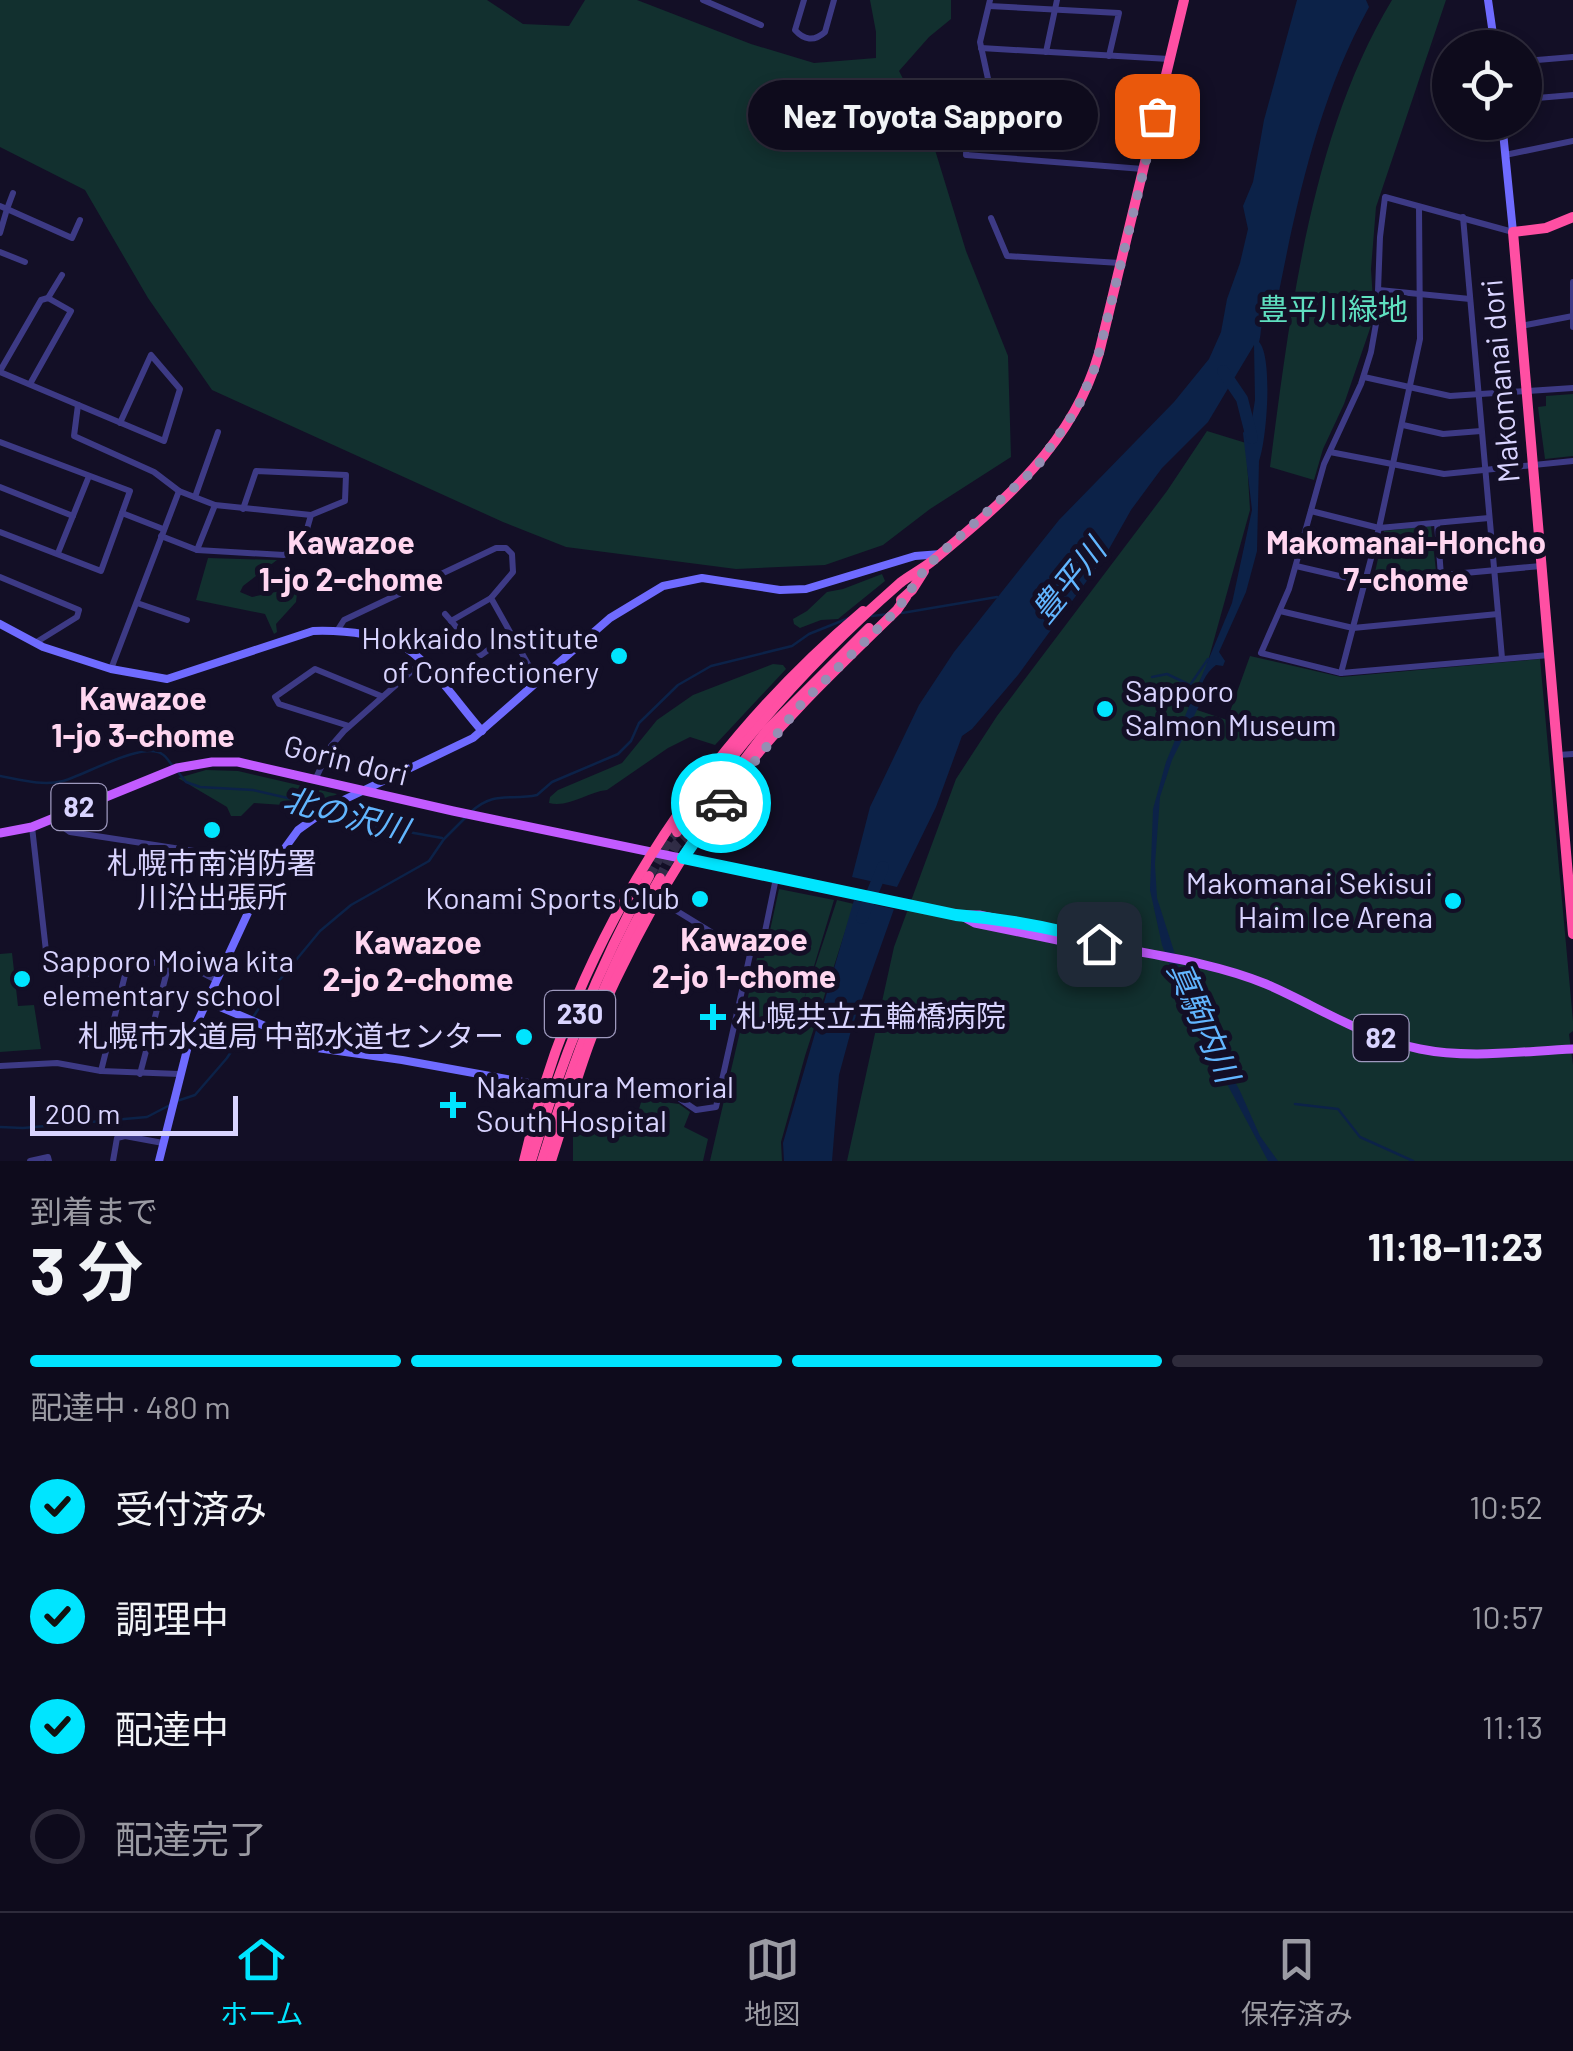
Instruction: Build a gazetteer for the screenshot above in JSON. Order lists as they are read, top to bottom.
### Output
{
  "streets": {
    "highway": ["Makomanai dori", "230"],
    "main road": ["Gorin dori", "82"]
  },
  "crossings": [
    ["Gorin dori", "82"]
  ],
  "districts": [
    "Kawazoe 1-jo 2-chome",
    "Makomanai-Honcho 7-chome",
    "Kawazoe 1-jo 3-chome",
    "Kawazoe 2-jo 1-chome",
    "Kawazoe 2-jo 2-chome"
  ],
  "water": ["豊平川", "北の沢川", "真駒内川"],
  "parks": ["豊平川緑地"],
  "places": {
    "other": [
      "Nez Toyota Sapporo",
      "Hokkaido Institute of Confectionery",
      "Sapporo Salmon Museum",
      "札幌市南消防署 川沿出張所",
      "Konami Sports Club",
      "Makomanai Sekisui Haim Ice Arena",
      "Sapporo Moiwa kita elementary school",
      "札幌市水道局 中部水道センター"
    ],
    "health": ["札幌共立五輪橋病院", "Nakamura Memorial South Hospital"]
  },
  "scale_bar": "200 m",
  "page": {
    "bubble": "Nez Toyota Sapporo",
    "scale": "200 m",
    "heading": ["3 分", "到着まで", "11:18–11:23"],
    "bar": "配達中 · 480 m",
    "list": [
      ["受付済み", "10:52"],
      ["調理中", "10:57"],
      ["配達中", "11:13"],
      "配達完了"
    ],
    "tabs": ["ホーム", "地図", "保存済み"]
  }
}
